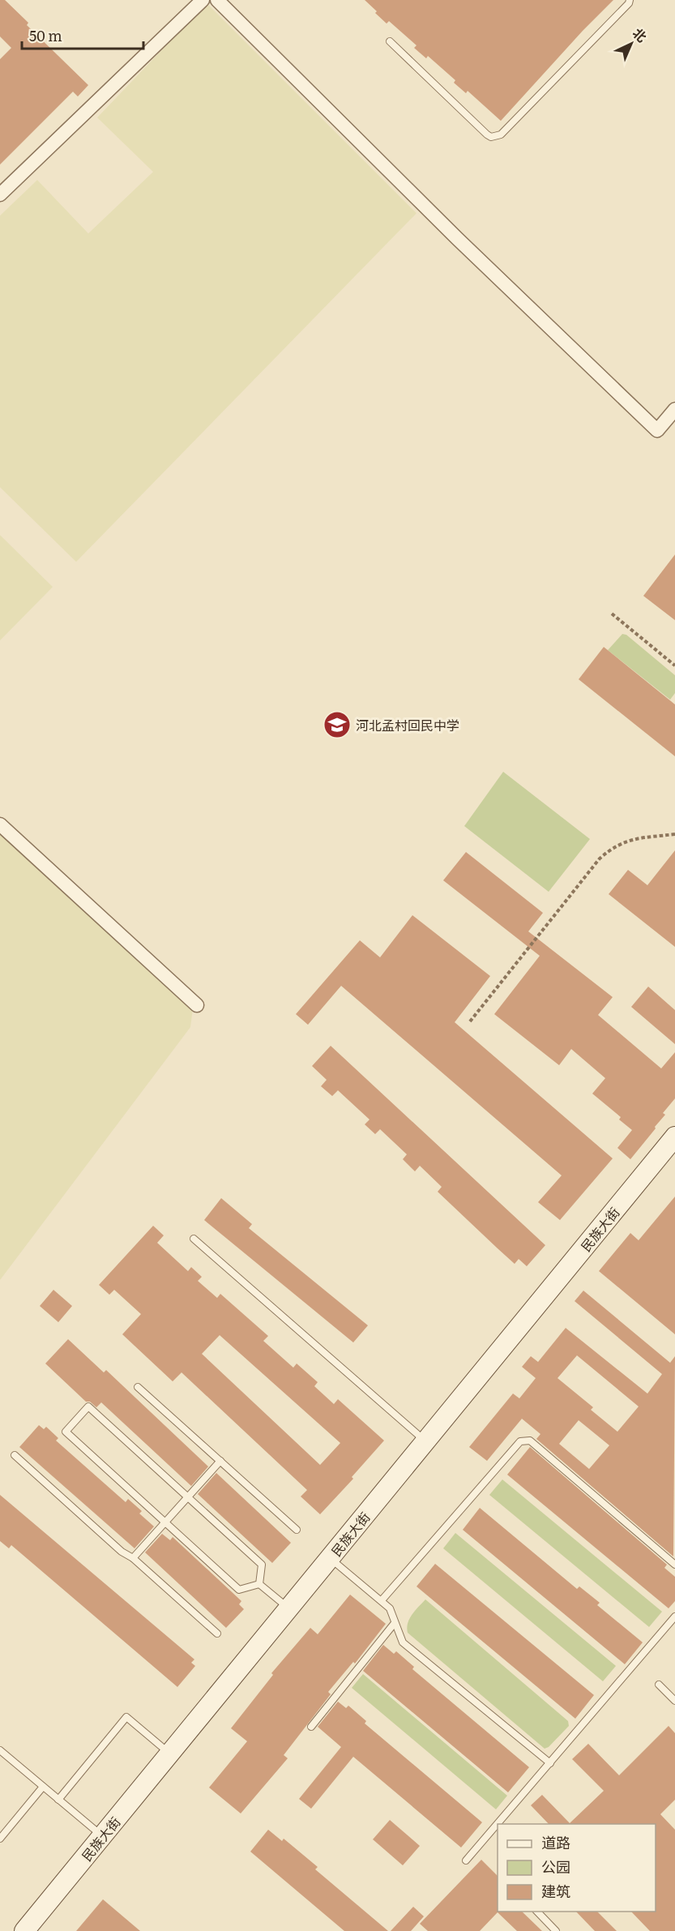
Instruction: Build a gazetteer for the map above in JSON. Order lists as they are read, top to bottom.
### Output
{
  "streets": {
    "main road": ["民族大街"]
  },
  "places": {
    "school or university": ["河北孟村回民中学"]
  },
  "legend": ["道路", "公园", "建筑"],
  "scale_bar": "50 m",
  "north": "top right"
}
